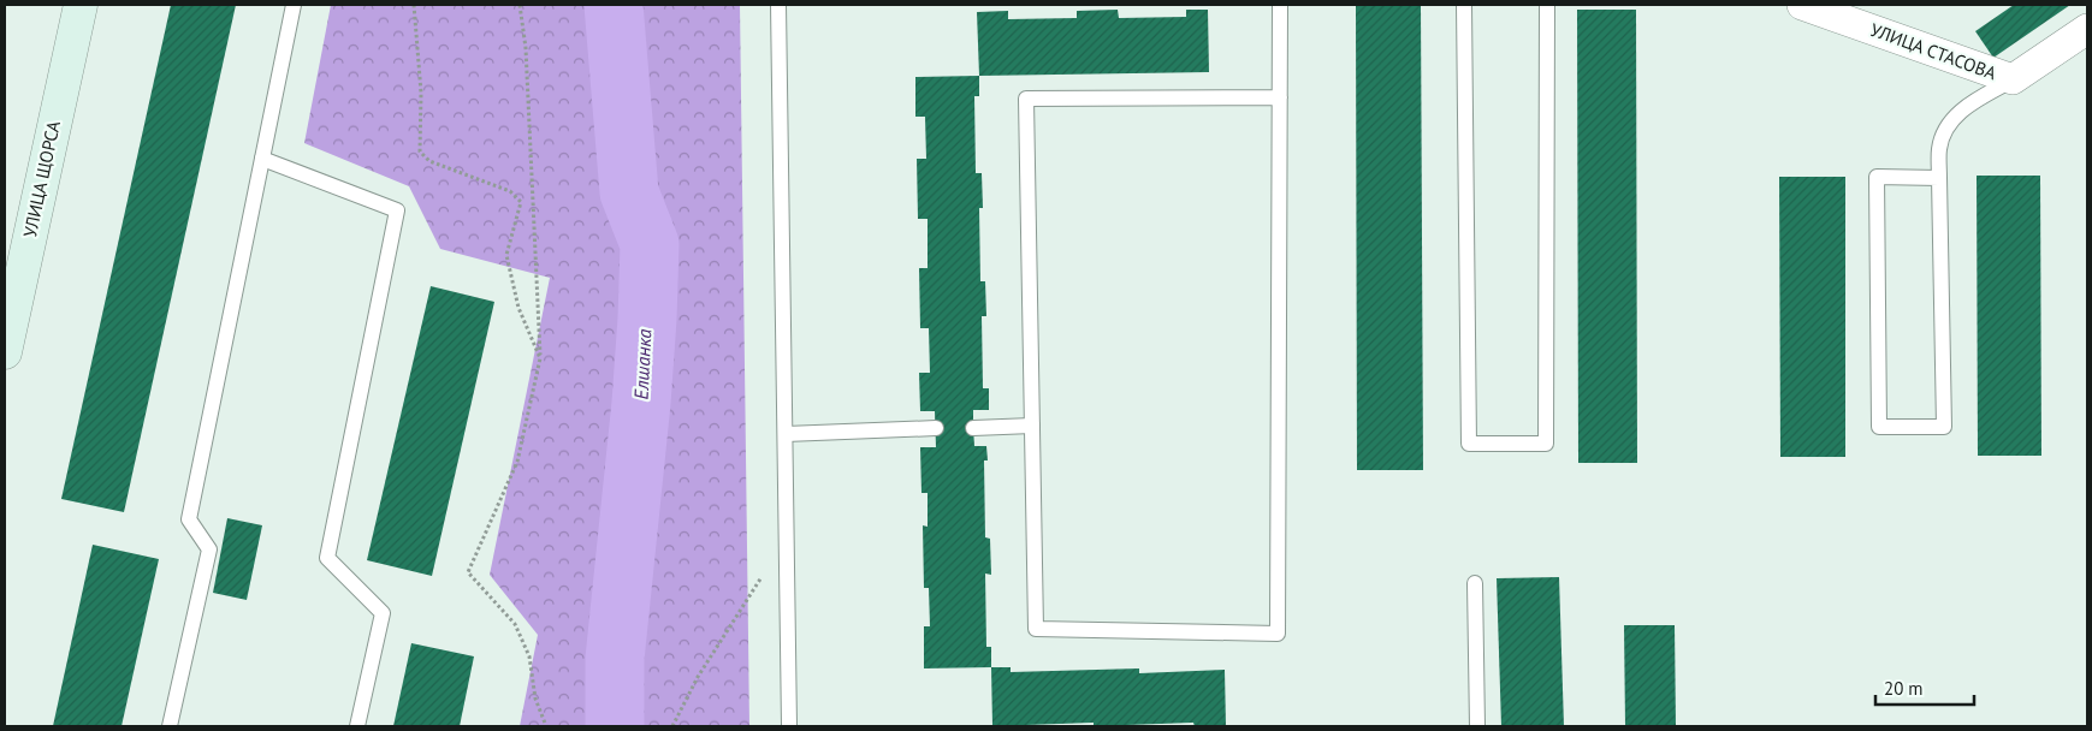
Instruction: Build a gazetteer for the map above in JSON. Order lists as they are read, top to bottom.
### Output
{
  "streets": {
    "street": ["УЛИЦА СТАСОВА", "УЛИЦА ЩОРСА"]
  },
  "water": ["Елшанка"],
  "scale_bar": "20 m"
}
